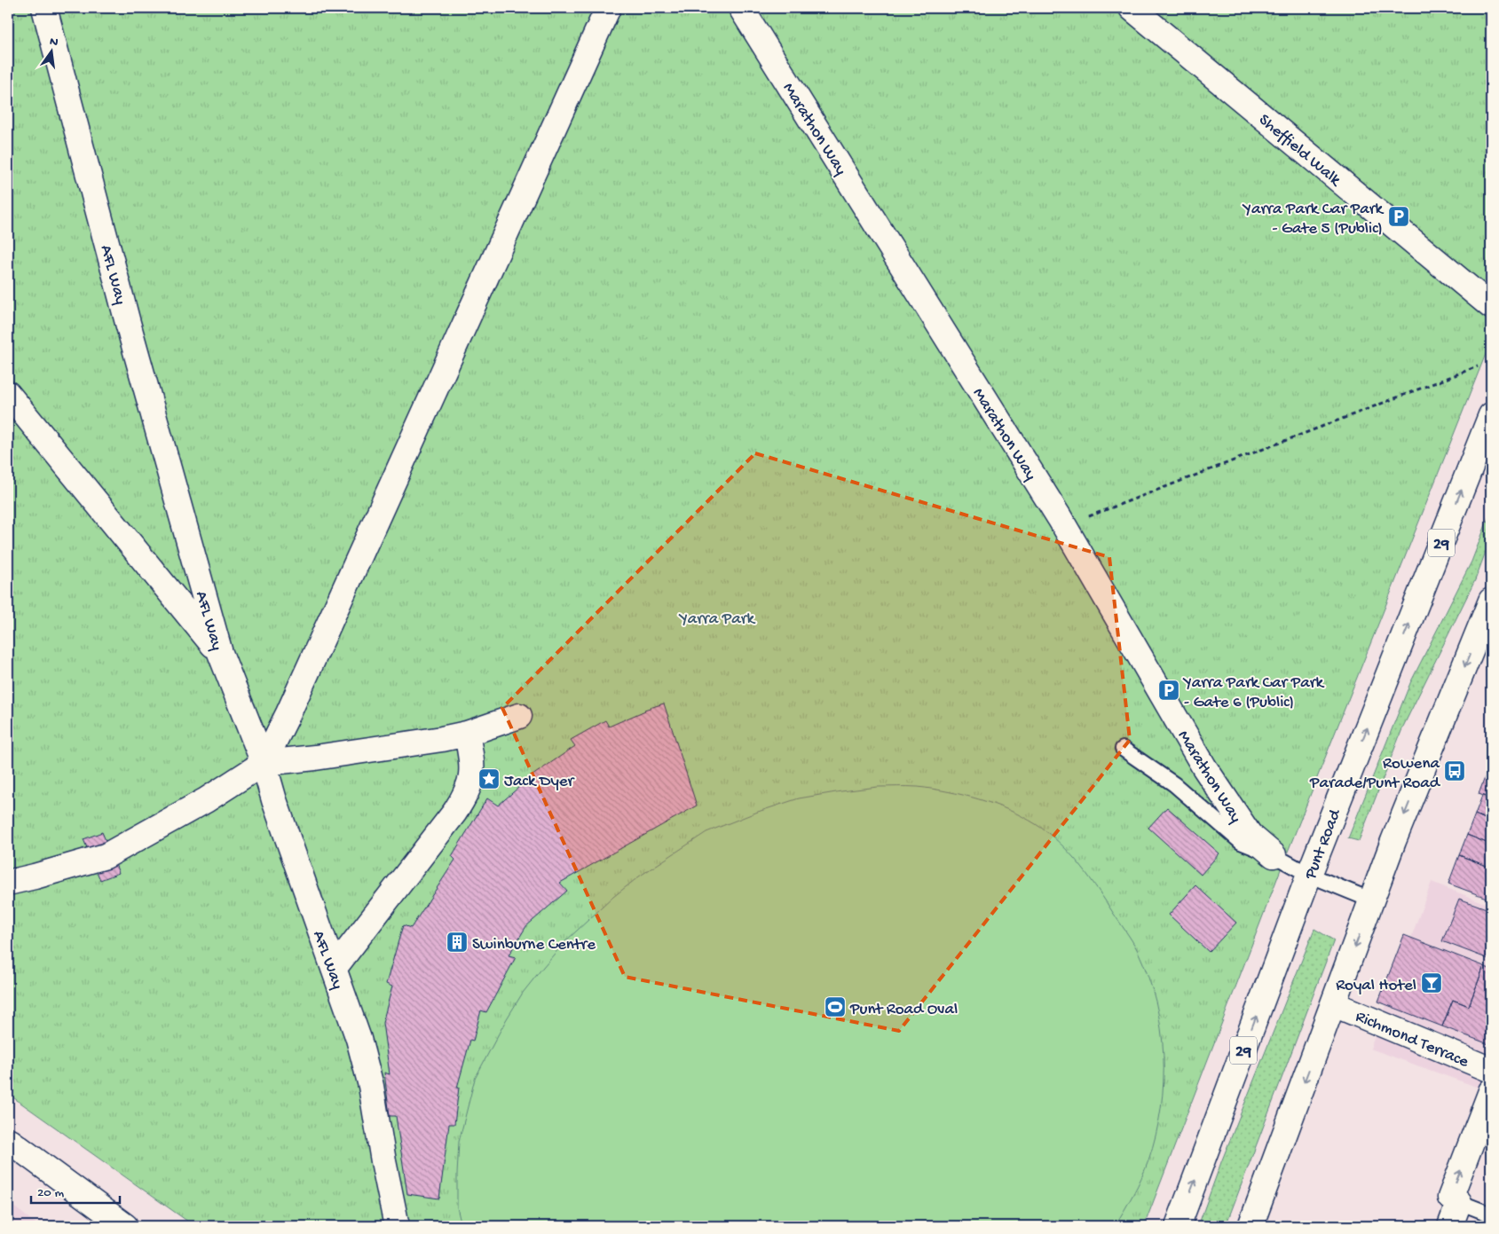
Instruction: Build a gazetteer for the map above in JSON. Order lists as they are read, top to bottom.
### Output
{
  "streets": {
    "main road": [
      "Marathon Way",
      "Sheffield Walk",
      "AFL Way",
      "29",
      "Punt Road",
      "Richmond Terrace"
    ]
  },
  "parks": ["Yarra Park"],
  "places": {
    "parking": ["Yarra Park Car Park - Gate 5 (Public)", "Yarra Park Car Park - Gate 6 (Public)"],
    "bus stop": ["Rowena Parade/Punt Road"],
    "place": ["Jack Dyer"],
    "building": ["Swinburne Centre"],
    "bar": ["Royal Hotel"],
    "sports": ["Punt Road Oval"]
  },
  "scale_bar": "20 m",
  "north": "top"
}
